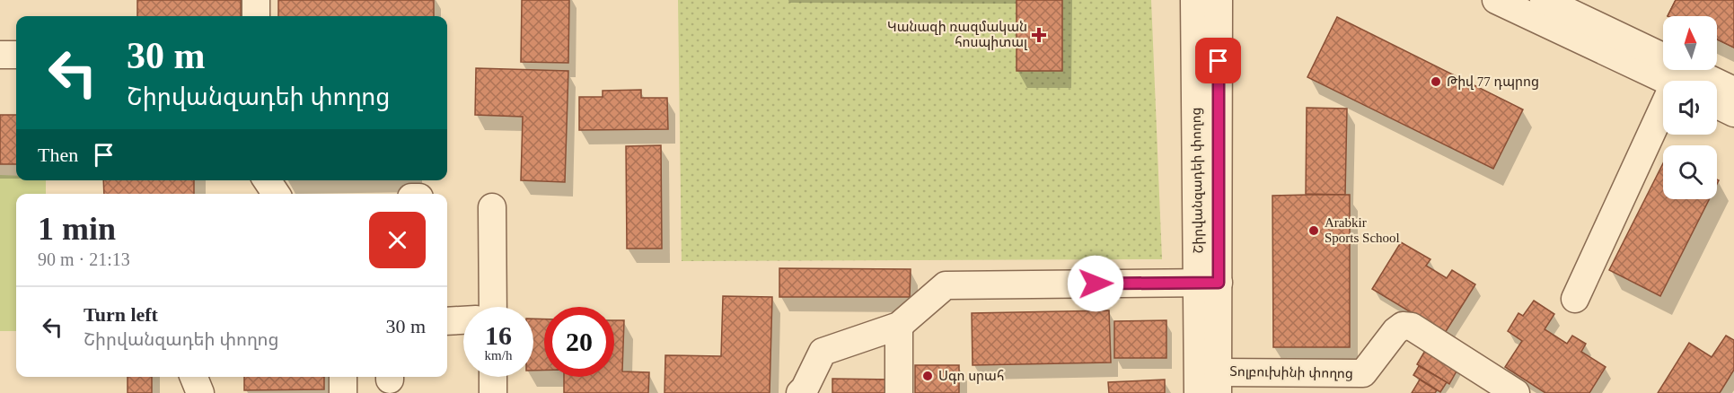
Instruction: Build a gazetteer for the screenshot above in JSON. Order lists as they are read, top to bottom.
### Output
{
  "streets": {
    "street": ["Շիրվանզադեի փողոց", "Տոլբուխինի փողոց"]
  },
  "crossings": [
    ["Շիրվանզադեի փողոց", "Տոլբուխինի փողոց"]
  ],
  "places": {
    "health": ["Կանազի ռազմական հոսպիտալ"],
    "other": ["Թիվ 77 դպրոց", "Arabkir Sports School", "Սգո սրահ"]
  },
  "north": "top",
  "page": {
    "turn": ["30 m", "Շիրվանզադեի փողոց"],
    "then": "Then",
    "heading": ["1 min", "90 m · 21:13"],
    "list": [
      {
        "name": "Turn left",
        "note": "Շիրվանզադեի փողոց",
        "value": "30 m"
      }
    ],
    "speed": "16 km/h",
    "limit": "20"
  }
}
